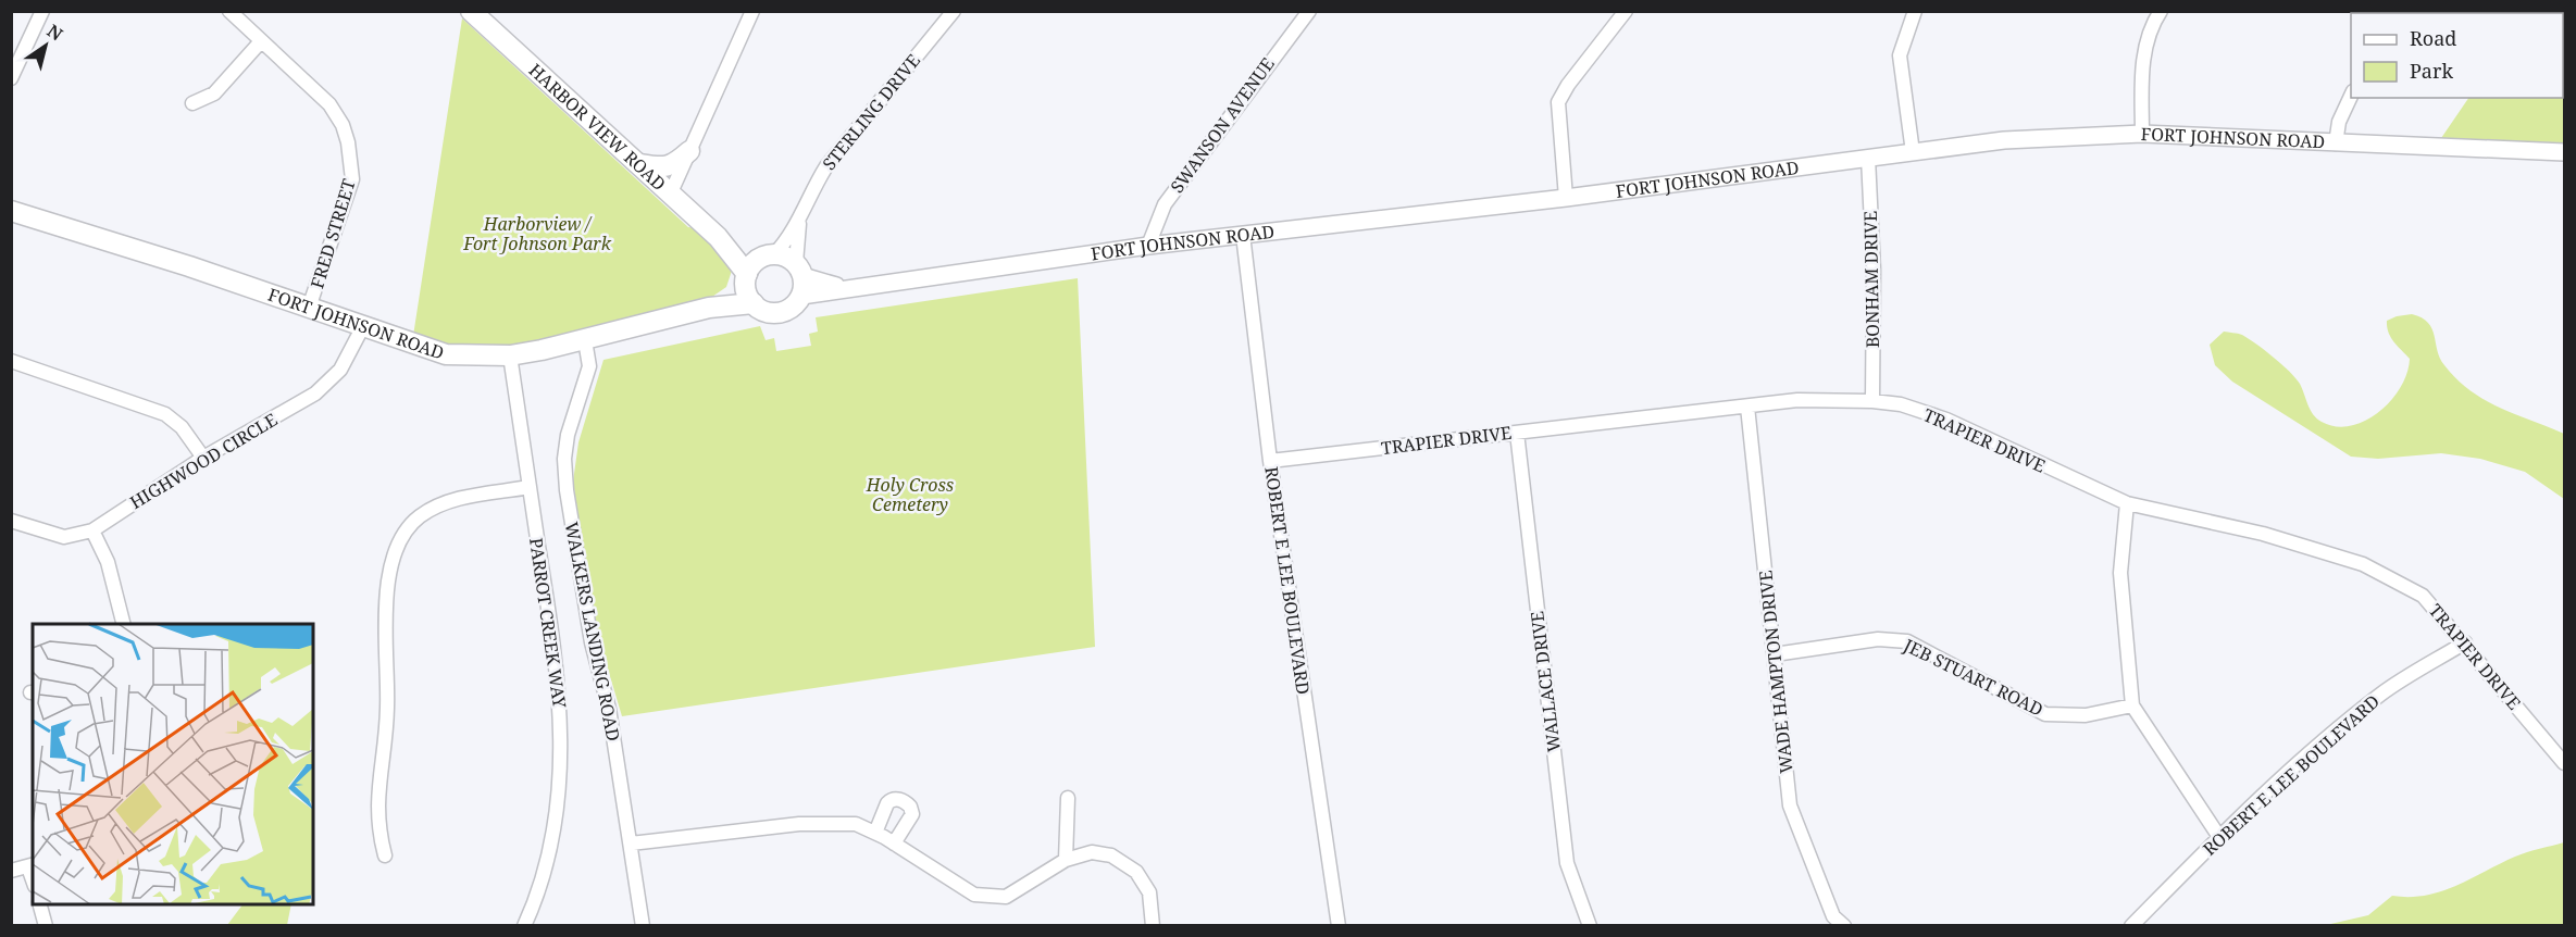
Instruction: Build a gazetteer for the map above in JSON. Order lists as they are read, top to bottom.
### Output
{
  "streets": {
    "main road": ["HARBOR VIEW ROAD", "FORT JOHNSON ROAD"],
    "street": [
      "STERLING DRIVE",
      "SWANSON AVENUE",
      "FRED STREET",
      "BONHAM DRIVE",
      "TRAPIER DRIVE",
      "HIGHWOOD CIRCLE",
      "ROBERT E LEE BOULEVARD",
      "PARROT CREEK WAY",
      "WALKERS LANDING ROAD",
      "WADE HAMPTON DRIVE",
      "JEB STUART ROAD",
      "WALLACE DRIVE"
    ]
  },
  "crossings": [
    ["STERLING DRIVE", "HARBOR VIEW ROAD"],
    ["STERLING DRIVE", "FORT JOHNSON ROAD"],
    ["SWANSON AVENUE", "FORT JOHNSON ROAD"],
    ["HARBOR VIEW ROAD", "FORT JOHNSON ROAD"],
    ["FORT JOHNSON ROAD", "FRED STREET"],
    ["FORT JOHNSON ROAD", "BONHAM DRIVE"],
    ["FORT JOHNSON ROAD", "HIGHWOOD CIRCLE"],
    ["FORT JOHNSON ROAD", "ROBERT E LEE BOULEVARD"],
    ["FORT JOHNSON ROAD", "PARROT CREEK WAY"],
    ["FORT JOHNSON ROAD", "WALKERS LANDING ROAD"],
    ["BONHAM DRIVE", "TRAPIER DRIVE"],
    ["TRAPIER DRIVE", "ROBERT E LEE BOULEVARD"],
    ["TRAPIER DRIVE", "WADE HAMPTON DRIVE"],
    ["TRAPIER DRIVE", "WALLACE DRIVE"],
    ["WADE HAMPTON DRIVE", "JEB STUART ROAD"]
  ],
  "parks": ["Harborview / Fort Johnson Park", "Holy Cross Cemetery"],
  "legend": ["Road", "Park"],
  "north": "top right"
}
